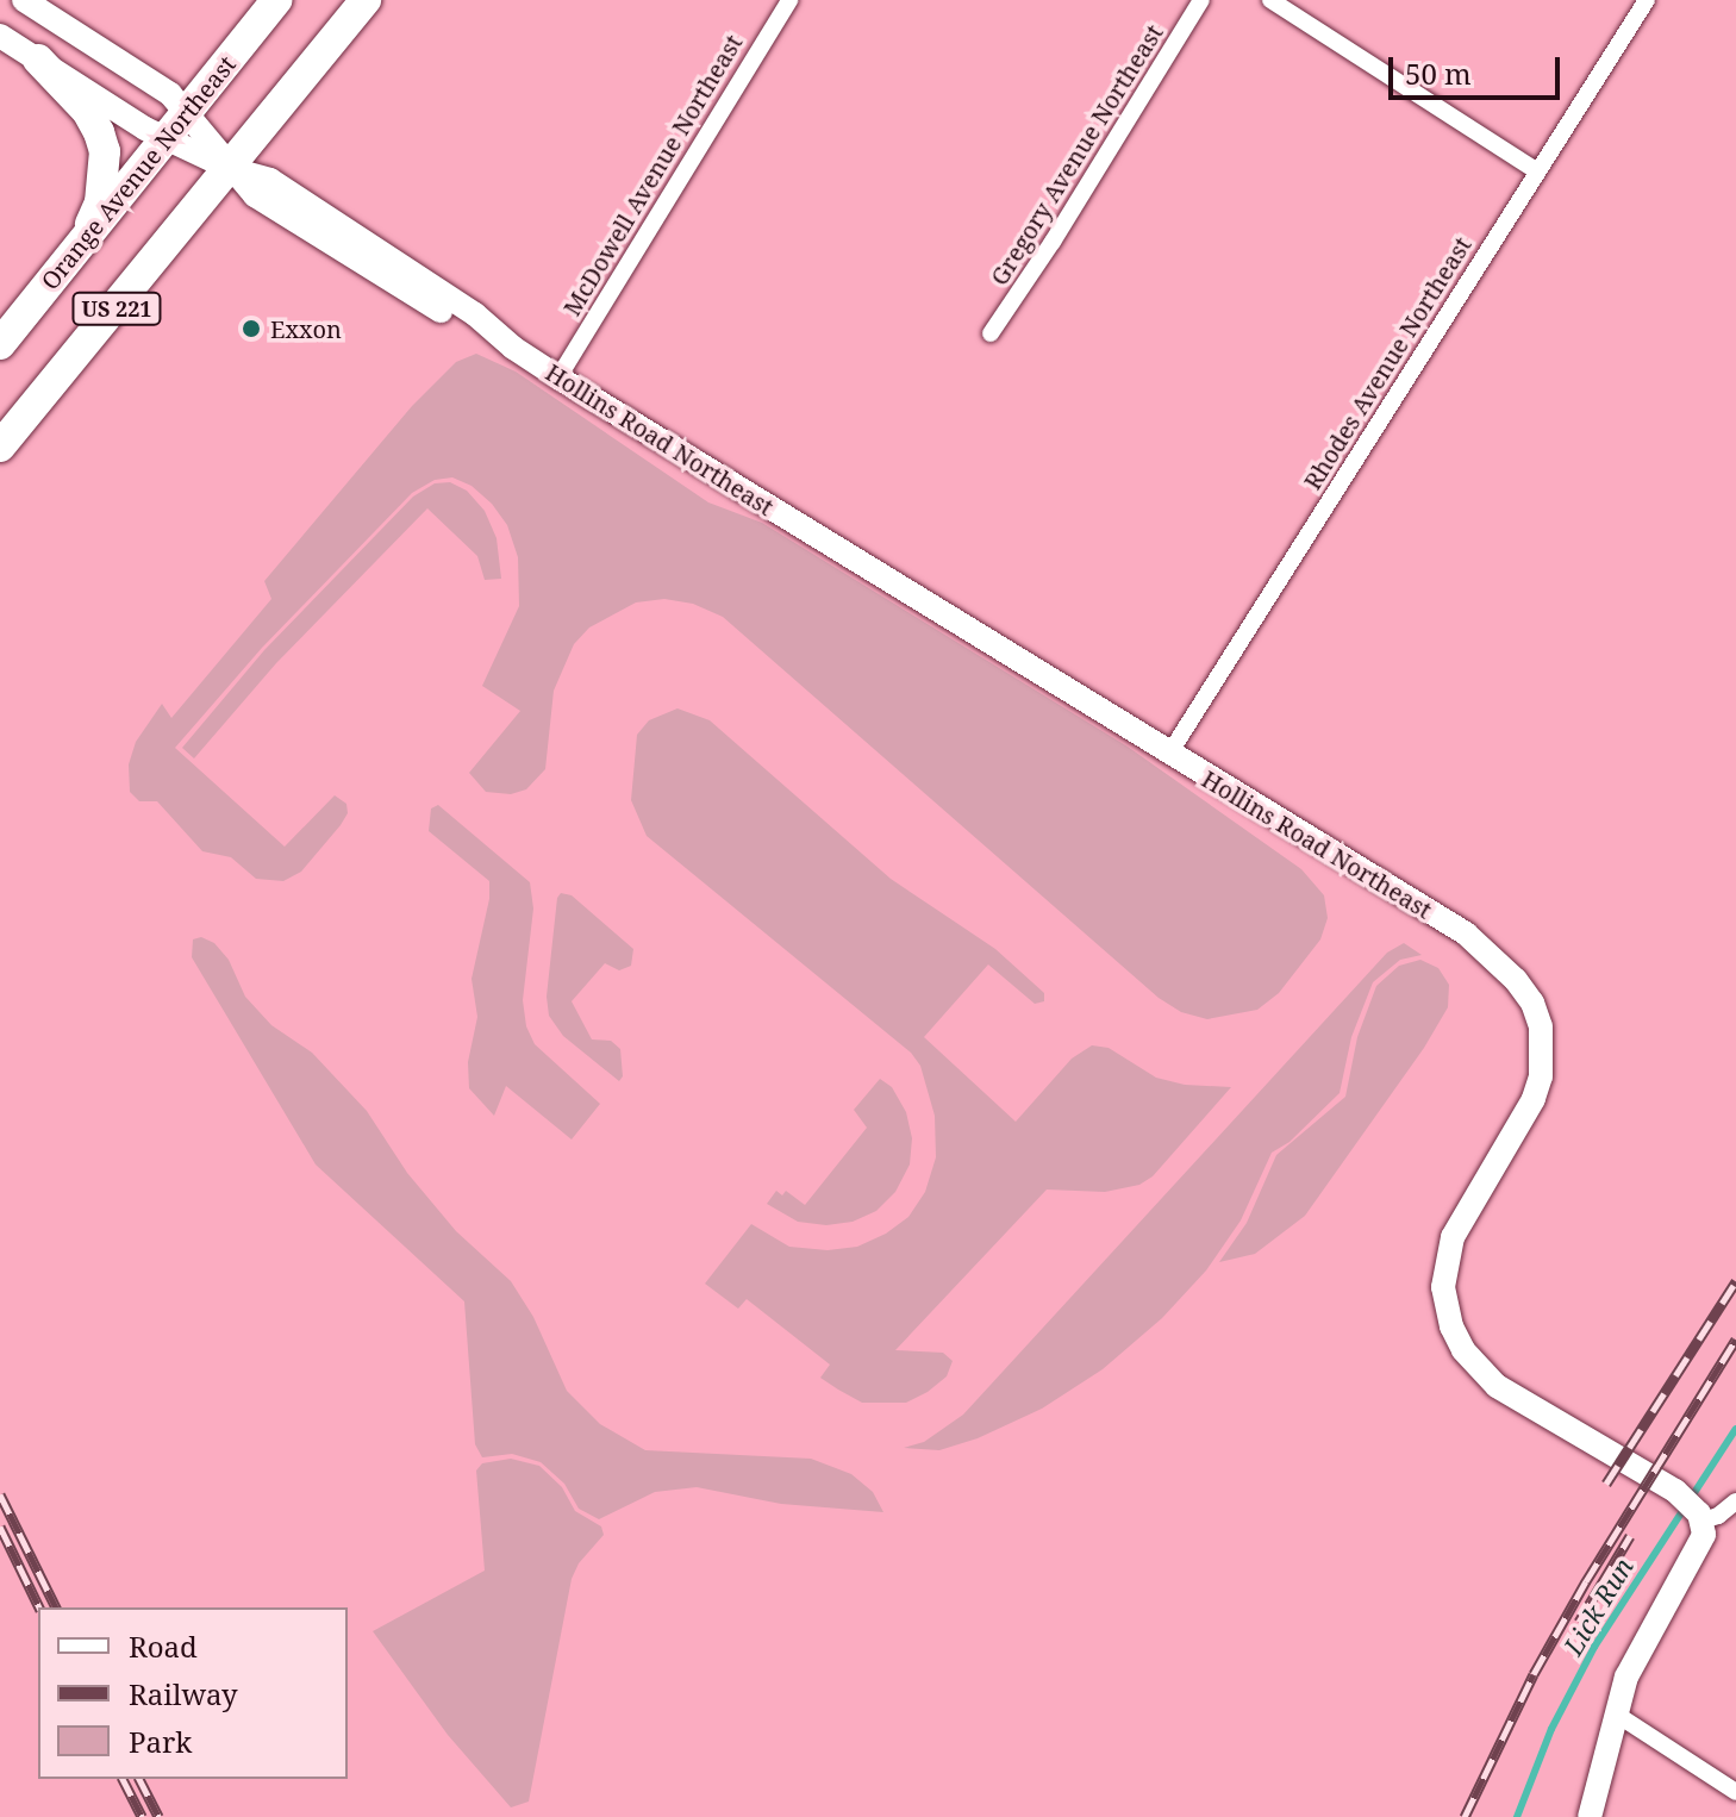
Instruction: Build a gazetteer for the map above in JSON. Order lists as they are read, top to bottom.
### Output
{
  "streets": {
    "highway": ["Orange Avenue Northeast", "US 221"],
    "street": [
      "Gregory Avenue Northeast",
      "McDowell Avenue Northeast",
      "Rhodes Avenue Northeast",
      "Hollins Road Northeast"
    ]
  },
  "crossings": [
    ["Orange Avenue Northeast", "Hollins Road Northeast"],
    ["McDowell Avenue Northeast", "Hollins Road Northeast"],
    ["US 221", "Hollins Road Northeast"],
    ["Rhodes Avenue Northeast", "Hollins Road Northeast"]
  ],
  "water": ["Lick Run"],
  "places": ["Exxon"],
  "legend": ["Road", "Railway", "Park"],
  "scale_bar": "50 m"
}
